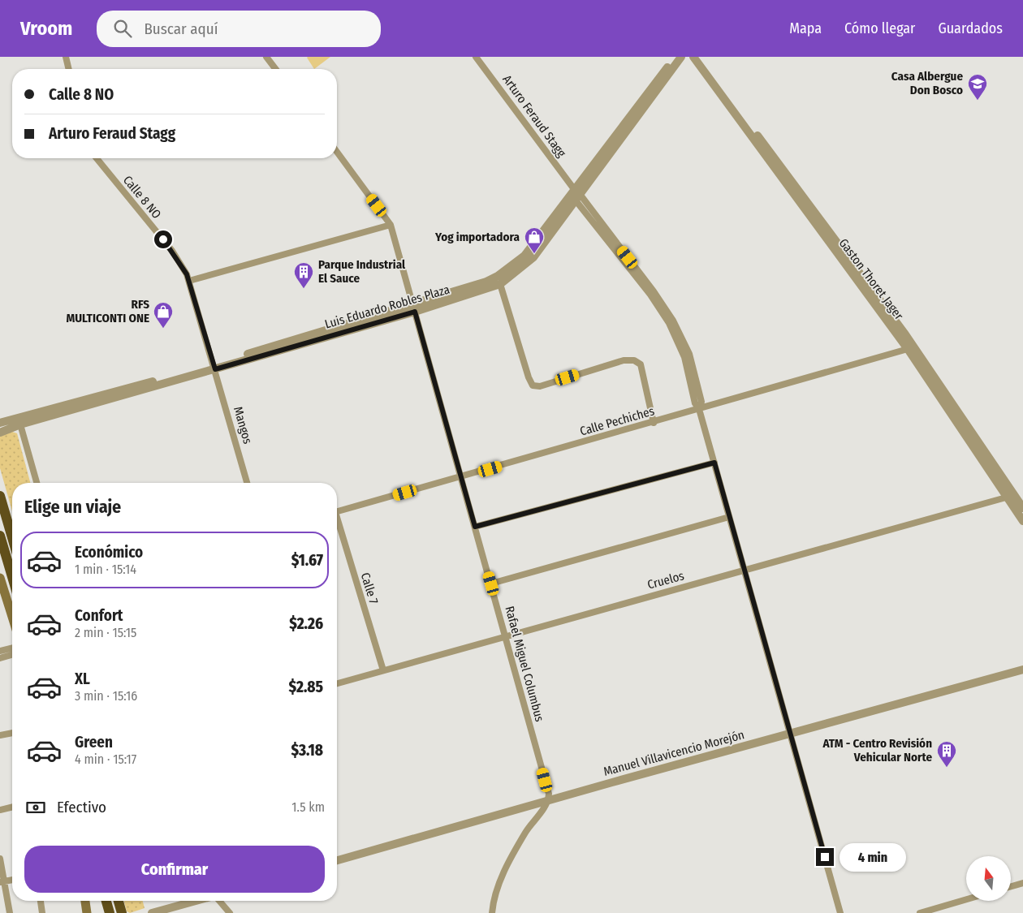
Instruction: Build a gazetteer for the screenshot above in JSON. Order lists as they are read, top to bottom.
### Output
{
  "streets": {
    "street": [
      "Arturo Feraud Stagg",
      "Calle 8 NO",
      "Gaston Thoret Jager",
      "Luis Eduardo Robles Plaza",
      "Calle Pechiches",
      "Mangos",
      "Cruelos",
      "Calle 7",
      "Rafael Miguel Columbus",
      "Manuel Villavicencio Morejón"
    ]
  },
  "crossings": [
    ["Arturo Feraud Stagg", "Luis Eduardo Robles Plaza"],
    ["Arturo Feraud Stagg", "Calle Pechiches"],
    ["Arturo Feraud Stagg", "Cruelos"],
    ["Arturo Feraud Stagg", "Manuel Villavicencio Morejón"],
    ["Calle 8 NO", "Luis Eduardo Robles Plaza"],
    ["Calle 8 NO", "Mangos"],
    ["Gaston Thoret Jager", "Calle Pechiches"],
    ["Gaston Thoret Jager", "Cruelos"],
    ["Luis Eduardo Robles Plaza", "Mangos"],
    ["Luis Eduardo Robles Plaza", "Rafael Miguel Columbus"],
    ["Calle Pechiches", "Rafael Miguel Columbus"],
    ["Cruelos", "Calle 7"],
    ["Cruelos", "Rafael Miguel Columbus"],
    ["Rafael Miguel Columbus", "Manuel Villavicencio Morejón"]
  ],
  "places": {
    "school or university": ["Casa Albergue Don Bosco"],
    "shop": ["Yog importadora", "RFS MULTICONTI ONE"],
    "building": ["Parque Industrial El Sauce", "ATM - Centro Revisión Vehicular Norte"]
  },
  "north": "top",
  "page": {
    "header": "Vroom",
    "search": "Buscar aquí",
    "nav": ["Mapa", "Cómo llegar", "Guardados"],
    "banner": ["Calle 8 NO", "Arturo Feraud Stagg"],
    "heading": "Elige un viaje",
    "list": [
      {
        "name": "Económico",
        "note": "1 min · 15:14",
        "value": "$1.67"
      },
      {
        "name": "Confort",
        "note": "2 min · 15:15",
        "value": "$2.26"
      },
      {
        "name": "XL",
        "note": "3 min · 15:16",
        "value": "$2.85"
      },
      {
        "name": "Green",
        "note": "4 min · 15:17",
        "value": "$3.18"
      }
    ],
    "pay": ["Efectivo", "1.5 km"],
    "buttons": "Confirmar",
    "bubble": "4 min"
  }
}
